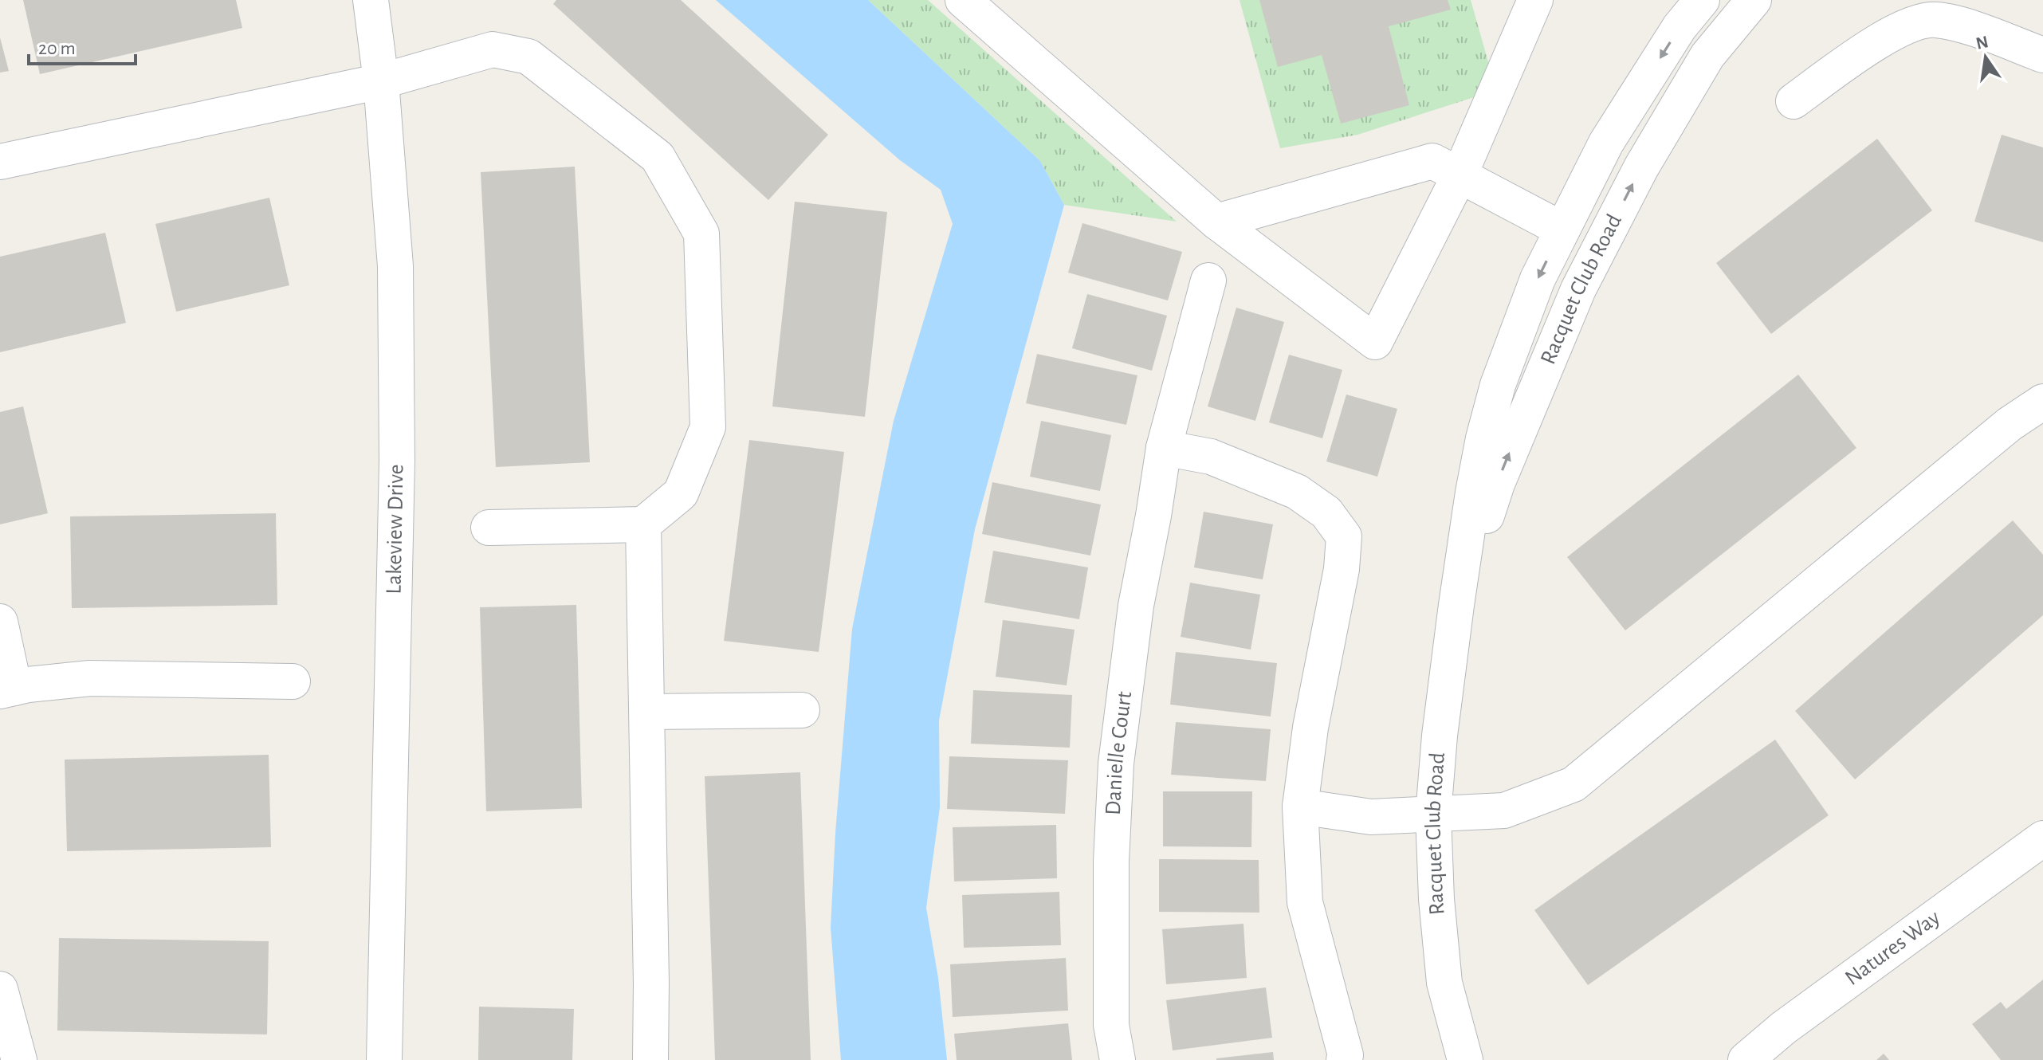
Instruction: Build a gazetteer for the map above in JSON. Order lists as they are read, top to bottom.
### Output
{
  "streets": {
    "street": [
      "Racquet Club Road",
      "Lakeview Drive",
      "Danielle Court",
      "Natures Way"
    ]
  },
  "scale_bar": "20 m",
  "north": "top"
}
